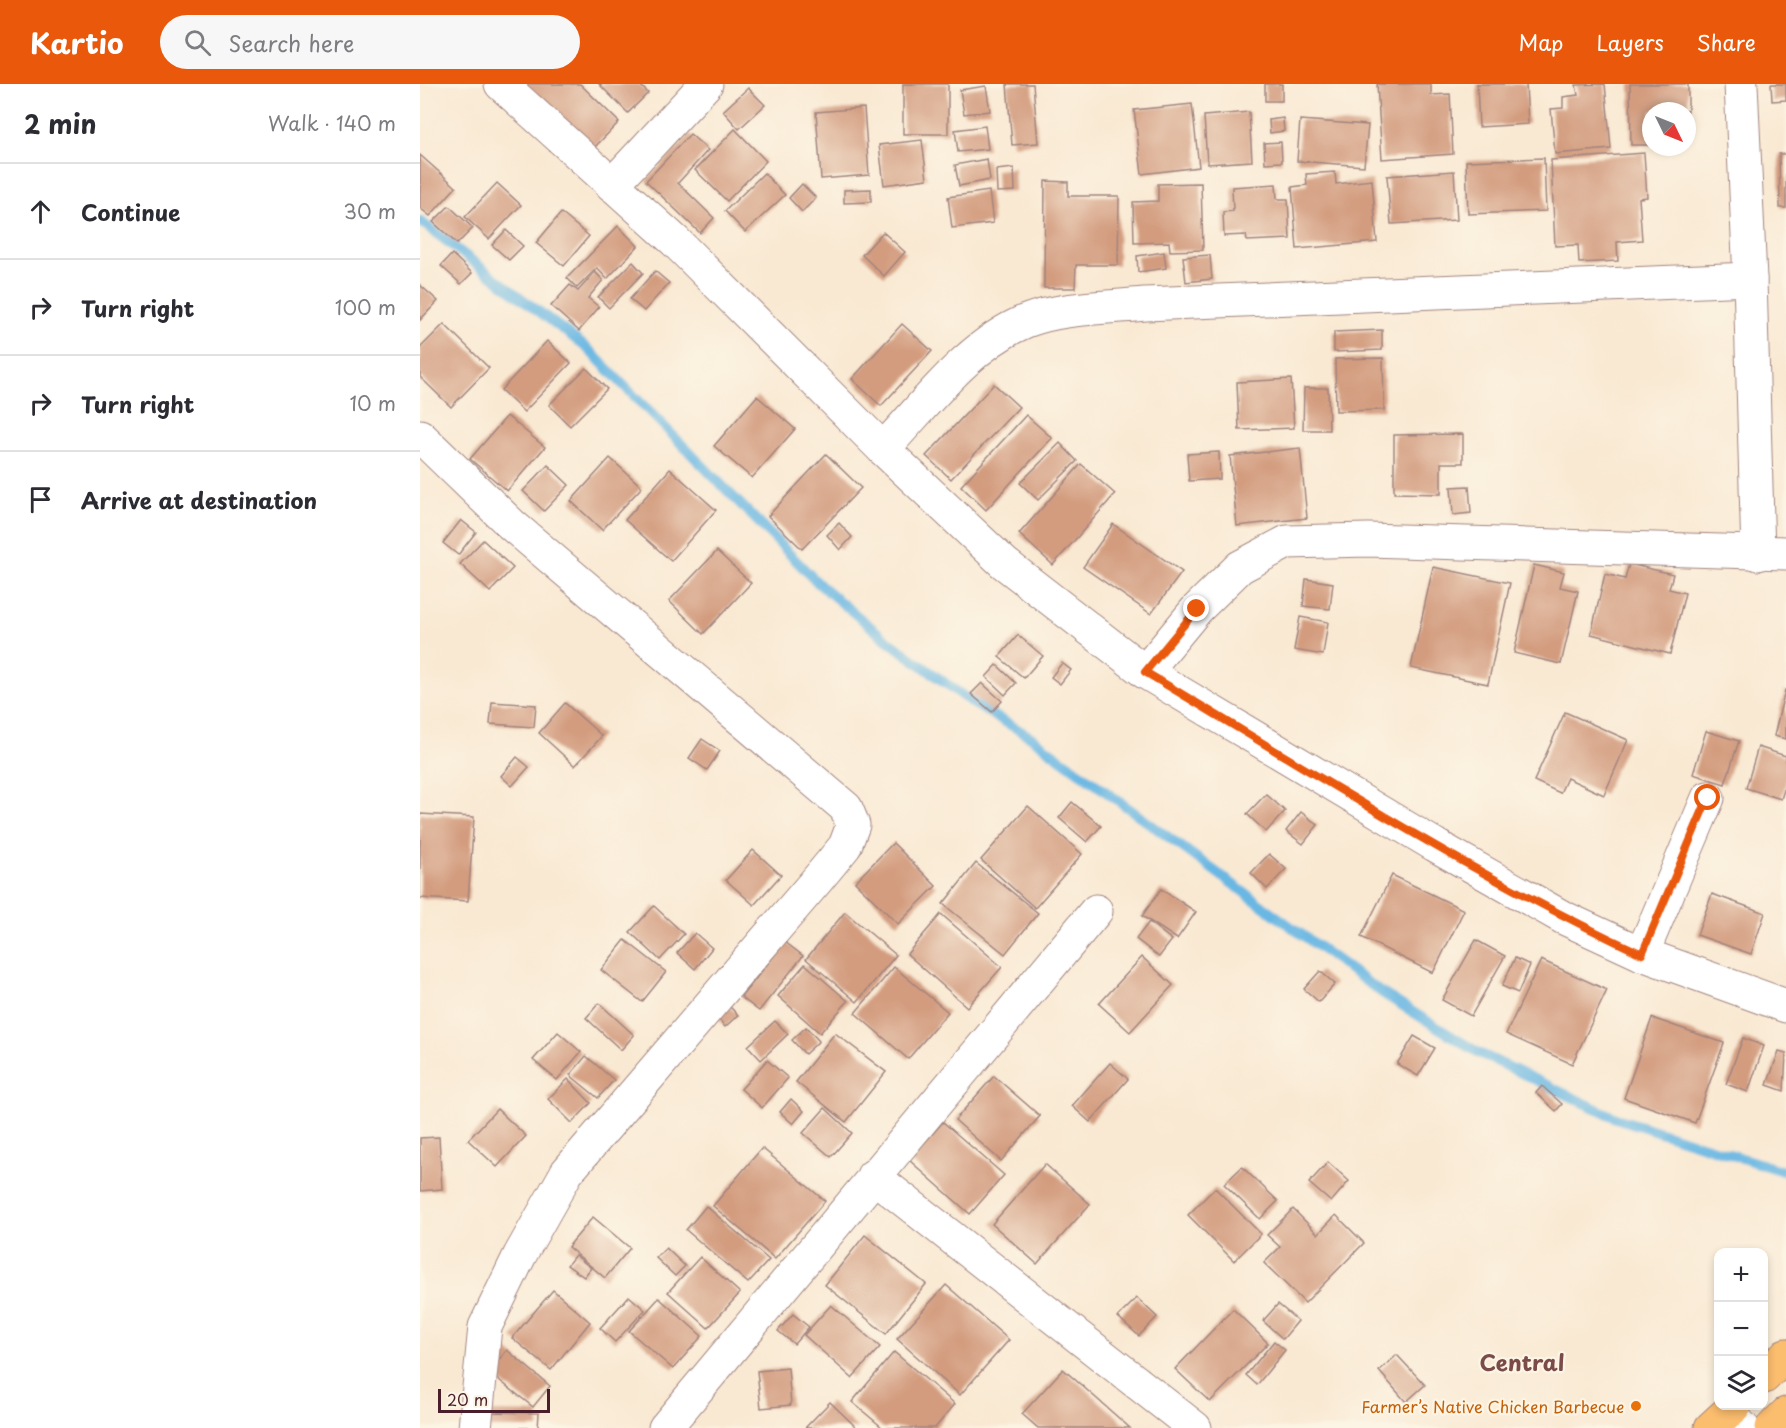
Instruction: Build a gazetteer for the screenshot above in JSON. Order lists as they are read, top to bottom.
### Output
{
  "districts": ["Central"],
  "places": ["Farmer’s Native Chicken Barbecue"],
  "scale_bar": "20 m",
  "north": "bottom right",
  "page": {
    "header": "Kartio",
    "search": "Search here",
    "nav": ["Map", "Layers", "Share"],
    "heading": ["2 min", "Walk · 140 m"],
    "list": [
      ["Continue", "30 m"],
      ["Turn right", "100 m"],
      ["Turn right", "10 m"],
      "Arrive at destination"
    ],
    "map_buttons": ["+", "−"],
    "scale": "20 m"
  }
}
